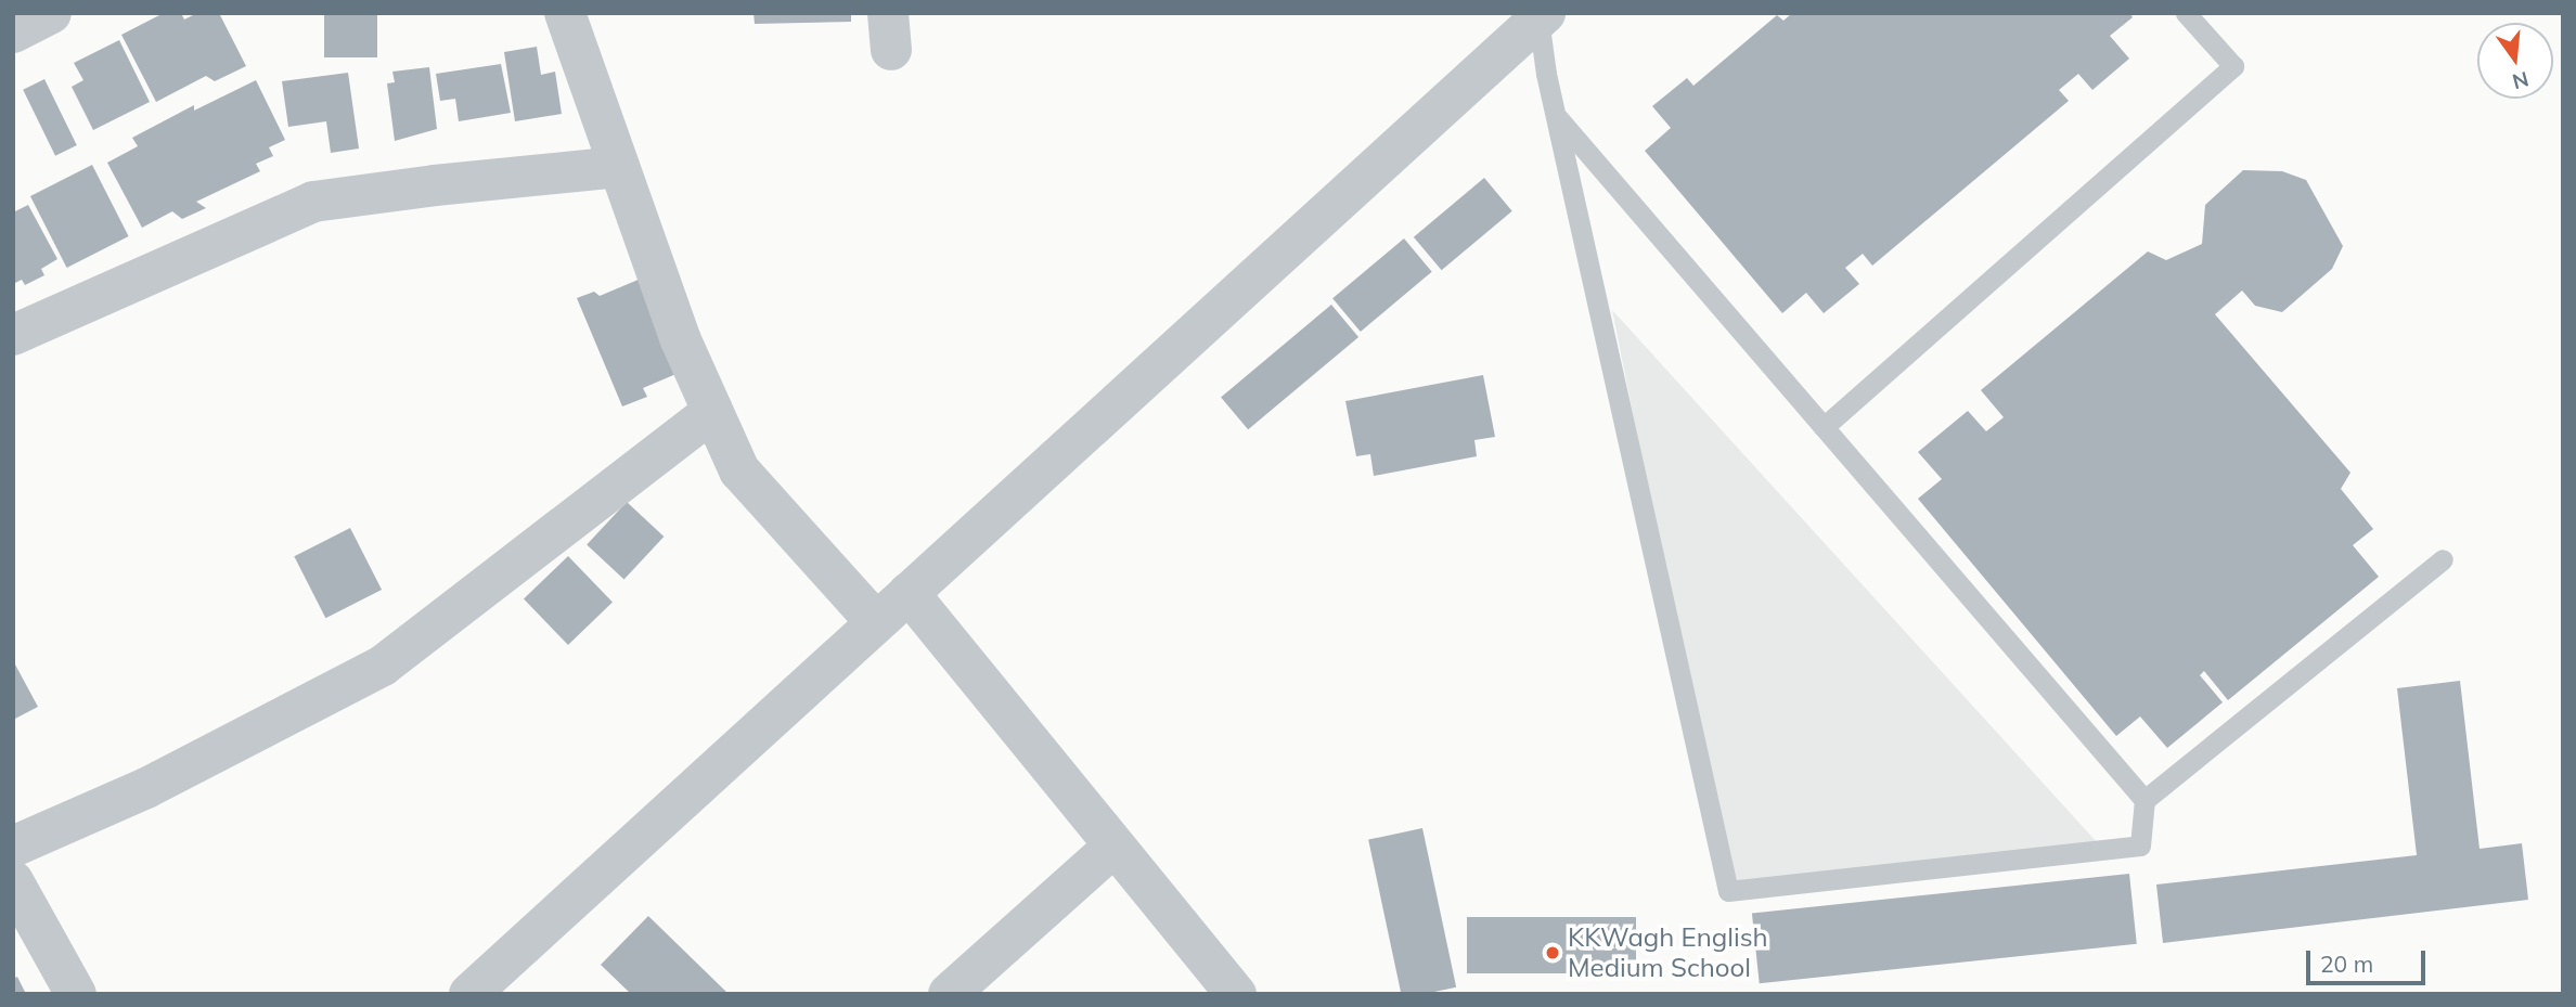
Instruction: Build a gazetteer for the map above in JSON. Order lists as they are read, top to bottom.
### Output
{
  "places": ["KKWagh English Medium School"],
  "scale_bar": "20 m",
  "north": "bottom"
}
